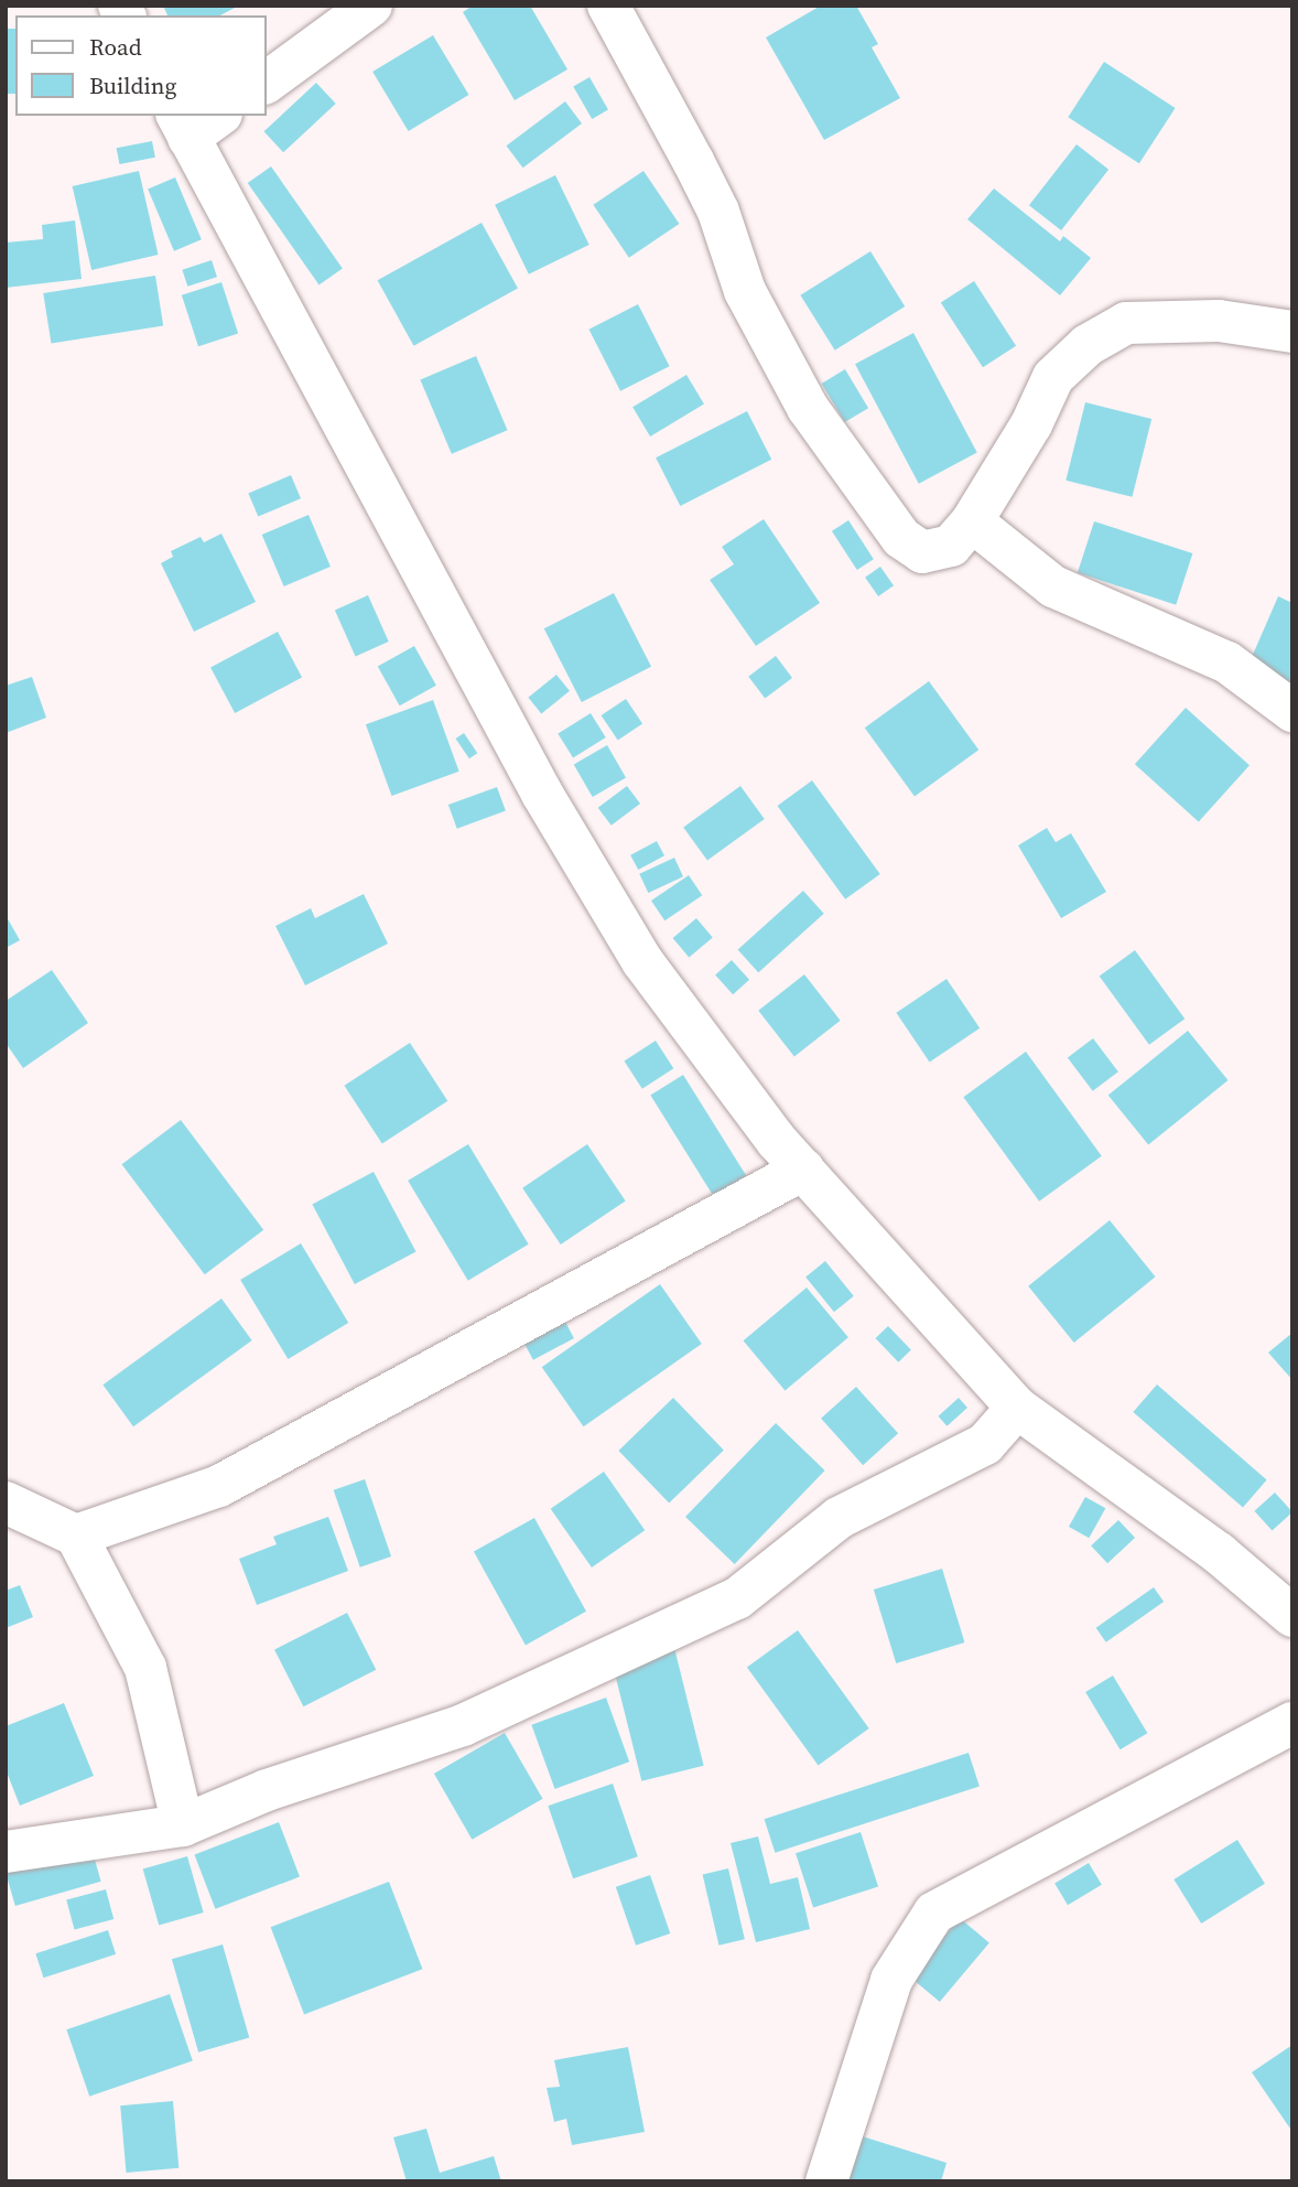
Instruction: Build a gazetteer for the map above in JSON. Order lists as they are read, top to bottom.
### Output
{
  "legend": ["Road", "Building"]
}
